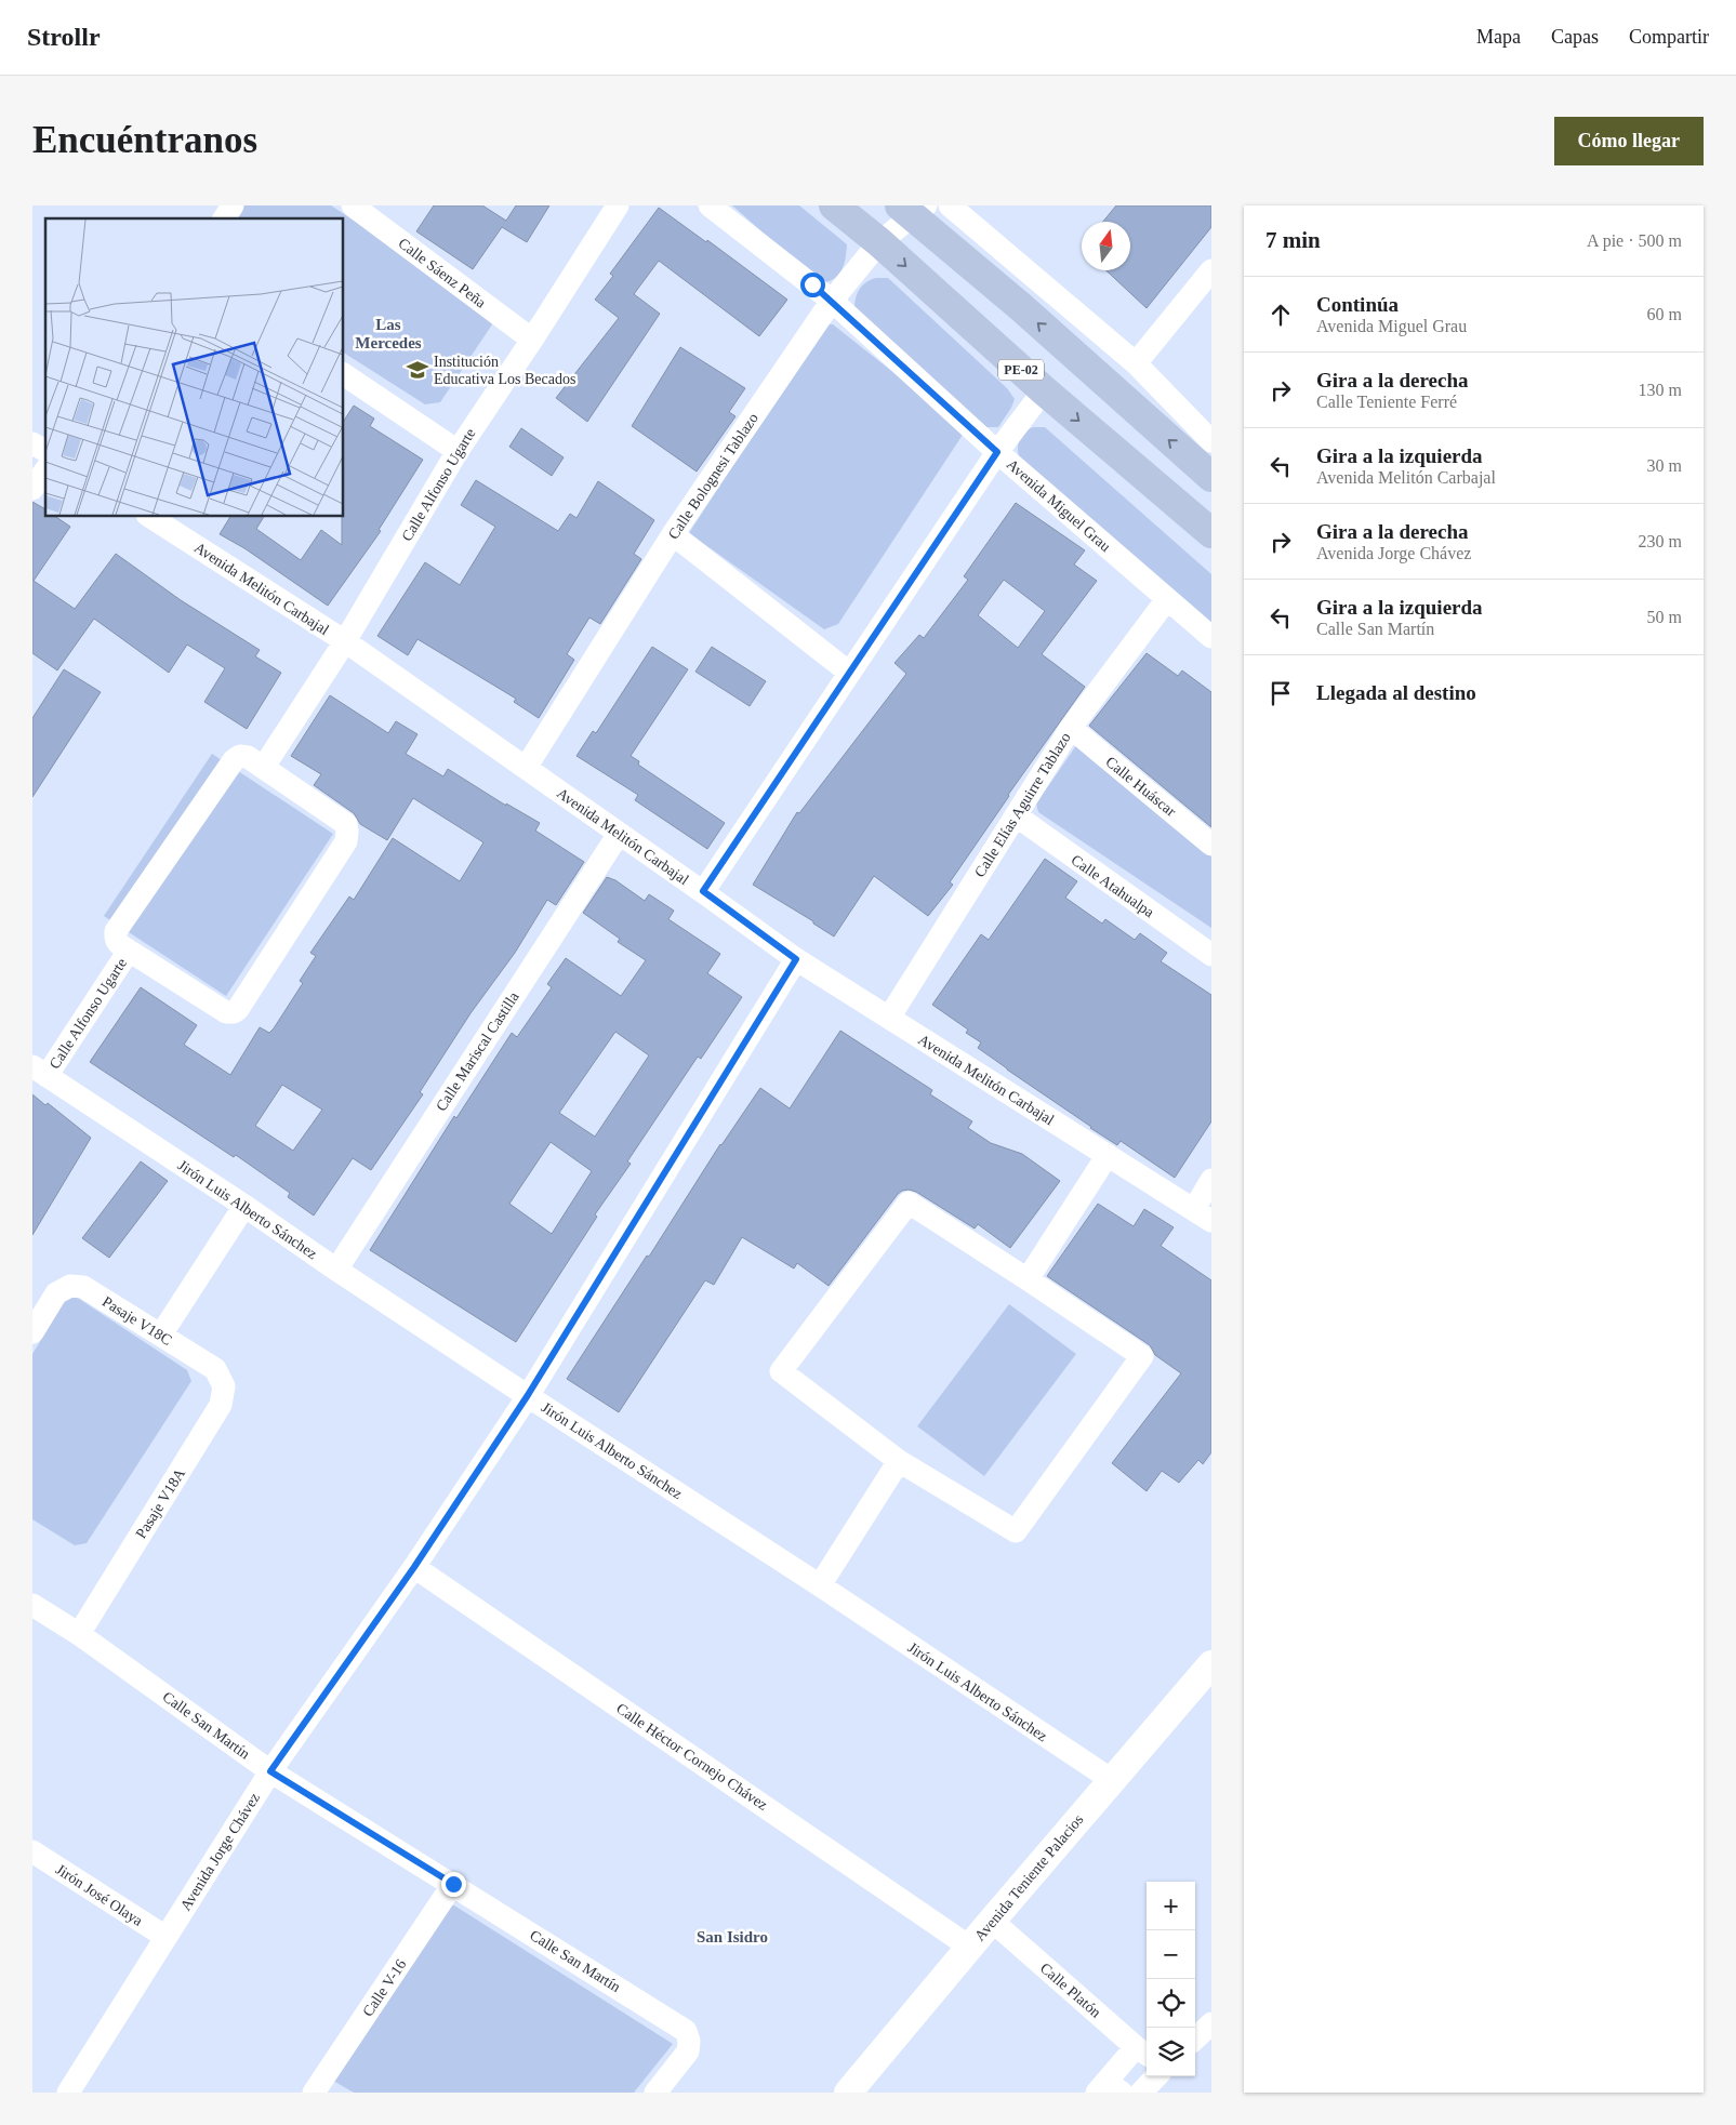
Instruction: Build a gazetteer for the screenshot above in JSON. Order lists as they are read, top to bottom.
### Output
{
  "streets": {
    "highway": ["PE-02"],
    "street": [
      "Calle Sáenz Peña",
      "Calle Bolognesi Tablazo",
      "Calle Alfonso Ugarte",
      "Avenida Miguel Grau",
      "Avenida Melitón Carbajal",
      "Calle Huáscar",
      "Calle Elías Aguirre Tablazo",
      "Calle Atahualpa",
      "Calle Mariscal Castilla",
      "Jirón Luis Alberto Sánchez",
      "Pasaje V18C",
      "Pasaje V18A",
      "Calle San Martín",
      "Calle Héctor Cornejo Chávez",
      "Avenida Jorge Chávez",
      "Avenida Teniente Palacios",
      "Jirón José Olaya",
      "Calle V-16",
      "Calle Platón"
    ]
  },
  "crossings": [
    ["Calle Sáenz Peña", "Calle Alfonso Ugarte"],
    ["PE-02", "Calle Bolognesi Tablazo"],
    ["Calle Bolognesi Tablazo", "Avenida Miguel Grau"],
    ["Calle Bolognesi Tablazo", "Avenida Melitón Carbajal"],
    ["Calle Alfonso Ugarte", "Avenida Melitón Carbajal"],
    ["Calle Alfonso Ugarte", "Jirón Luis Alberto Sánchez"],
    ["Avenida Miguel Grau", "Calle Elías Aguirre Tablazo"],
    ["Avenida Melitón Carbajal", "Calle Elías Aguirre Tablazo"],
    ["Avenida Melitón Carbajal", "Calle Mariscal Castilla"],
    ["Avenida Melitón Carbajal", "Avenida Jorge Chávez"],
    ["Calle Huáscar", "Calle Elías Aguirre Tablazo"],
    ["Calle Elías Aguirre Tablazo", "Calle Atahualpa"],
    ["Calle Mariscal Castilla", "Jirón Luis Alberto Sánchez"],
    ["Jirón Luis Alberto Sánchez", "Avenida Jorge Chávez"],
    ["Jirón Luis Alberto Sánchez", "Avenida Teniente Palacios"],
    ["Pasaje V18C", "Pasaje V18A"],
    ["Pasaje V18A", "Calle San Martín"],
    ["Calle San Martín", "Avenida Jorge Chávez"],
    ["Calle San Martín", "Calle V-16"],
    ["Calle Héctor Cornejo Chávez", "Avenida Jorge Chávez"],
    ["Calle Héctor Cornejo Chávez", "Avenida Teniente Palacios"],
    ["Avenida Jorge Chávez", "Jirón José Olaya"],
    ["Avenida Teniente Palacios", "Calle Platón"]
  ],
  "districts": ["Las Mercedes", "San Isidro"],
  "places": {
    "school or university": ["Institución Educativa Los Becados"]
  },
  "north": "top",
  "page": {
    "header": "Strollr",
    "nav": ["Mapa", "Capas", "Compartir"],
    "buttons": "Cómo llegar",
    "title": "Encuéntranos",
    "heading": ["7 min", "A pie · 500 m"],
    "list": [
      ["Continúa", "Avenida Miguel Grau", "60 m"],
      ["Gira a la derecha", "Calle Teniente Ferré", "130 m"],
      ["Gira a la izquierda", "Avenida Melitón Carbajal", "30 m"],
      ["Gira a la derecha", "Avenida Jorge Chávez", "230 m"],
      ["Gira a la izquierda", "Calle San Martín", "50 m"],
      "Llegada al destino"
    ],
    "map_buttons": ["+", "−"]
  }
}
